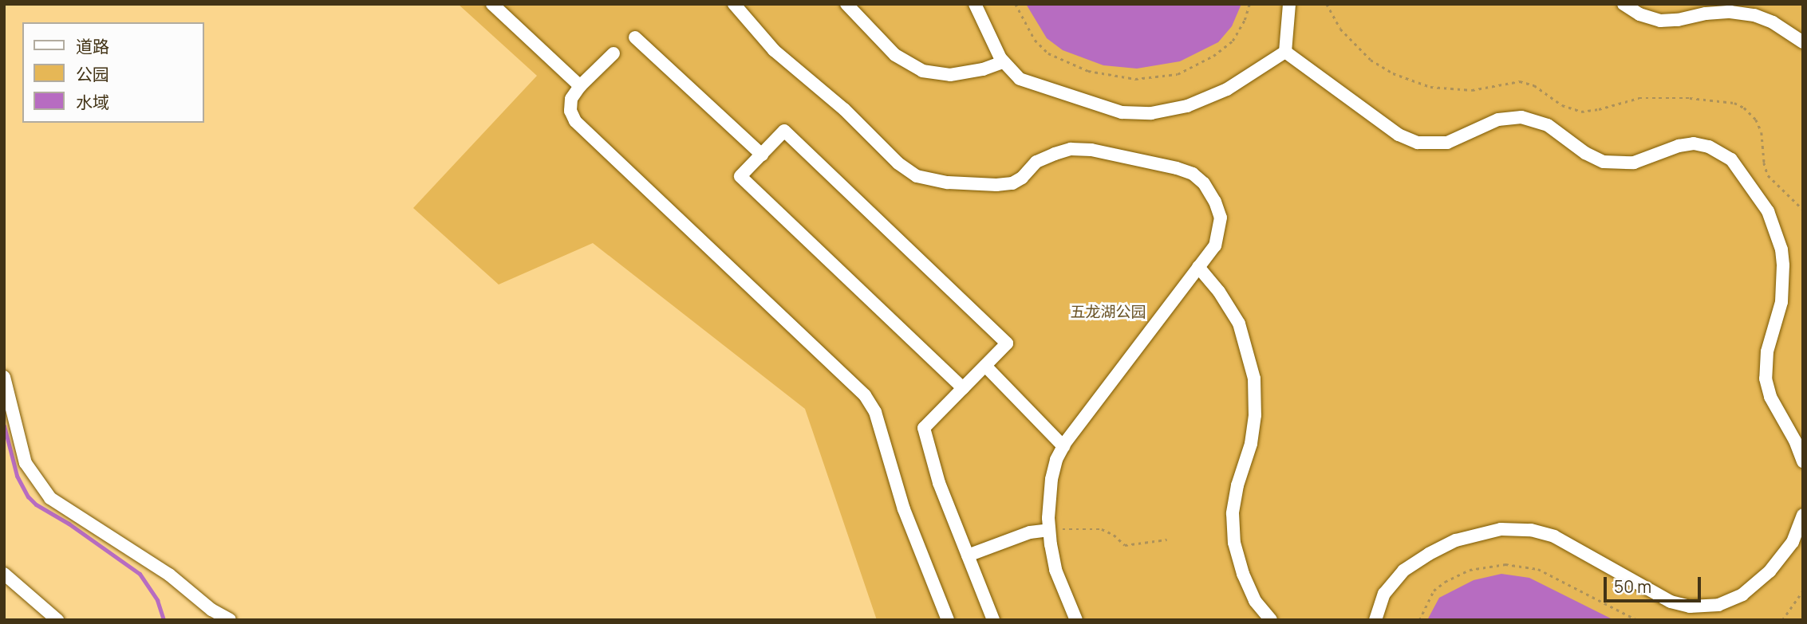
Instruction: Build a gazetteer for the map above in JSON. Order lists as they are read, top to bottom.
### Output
{
  "parks": ["五龙湖公园"],
  "legend": ["道路", "公园", "水域"],
  "scale_bar": "50 m"
}
